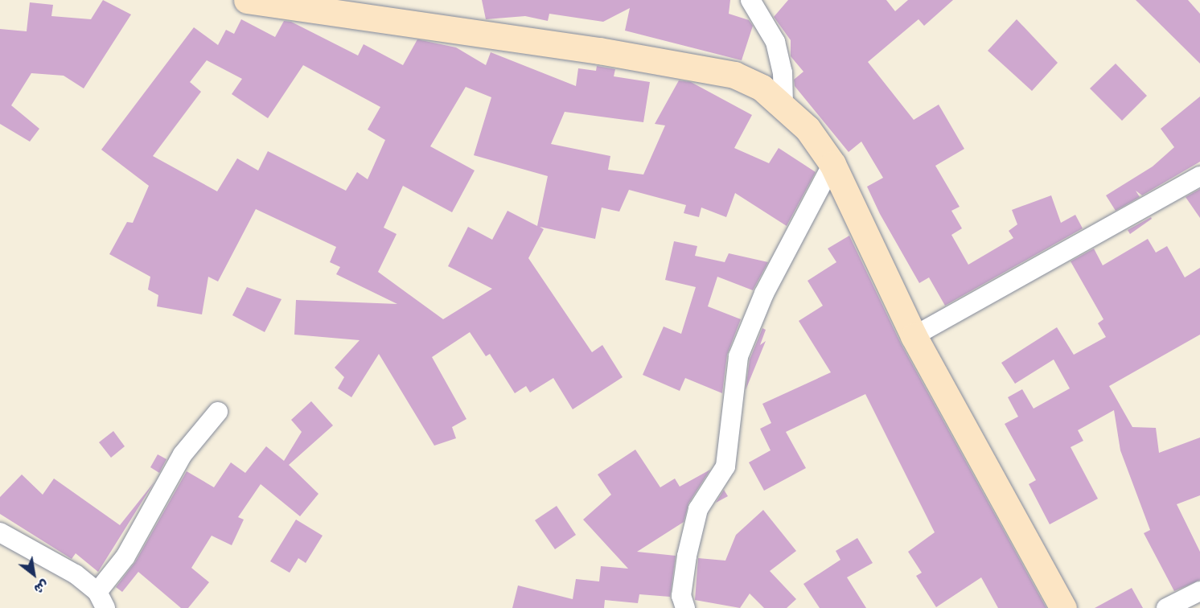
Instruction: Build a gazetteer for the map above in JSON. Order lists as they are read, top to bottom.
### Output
{
  "north": "bottom right"
}
